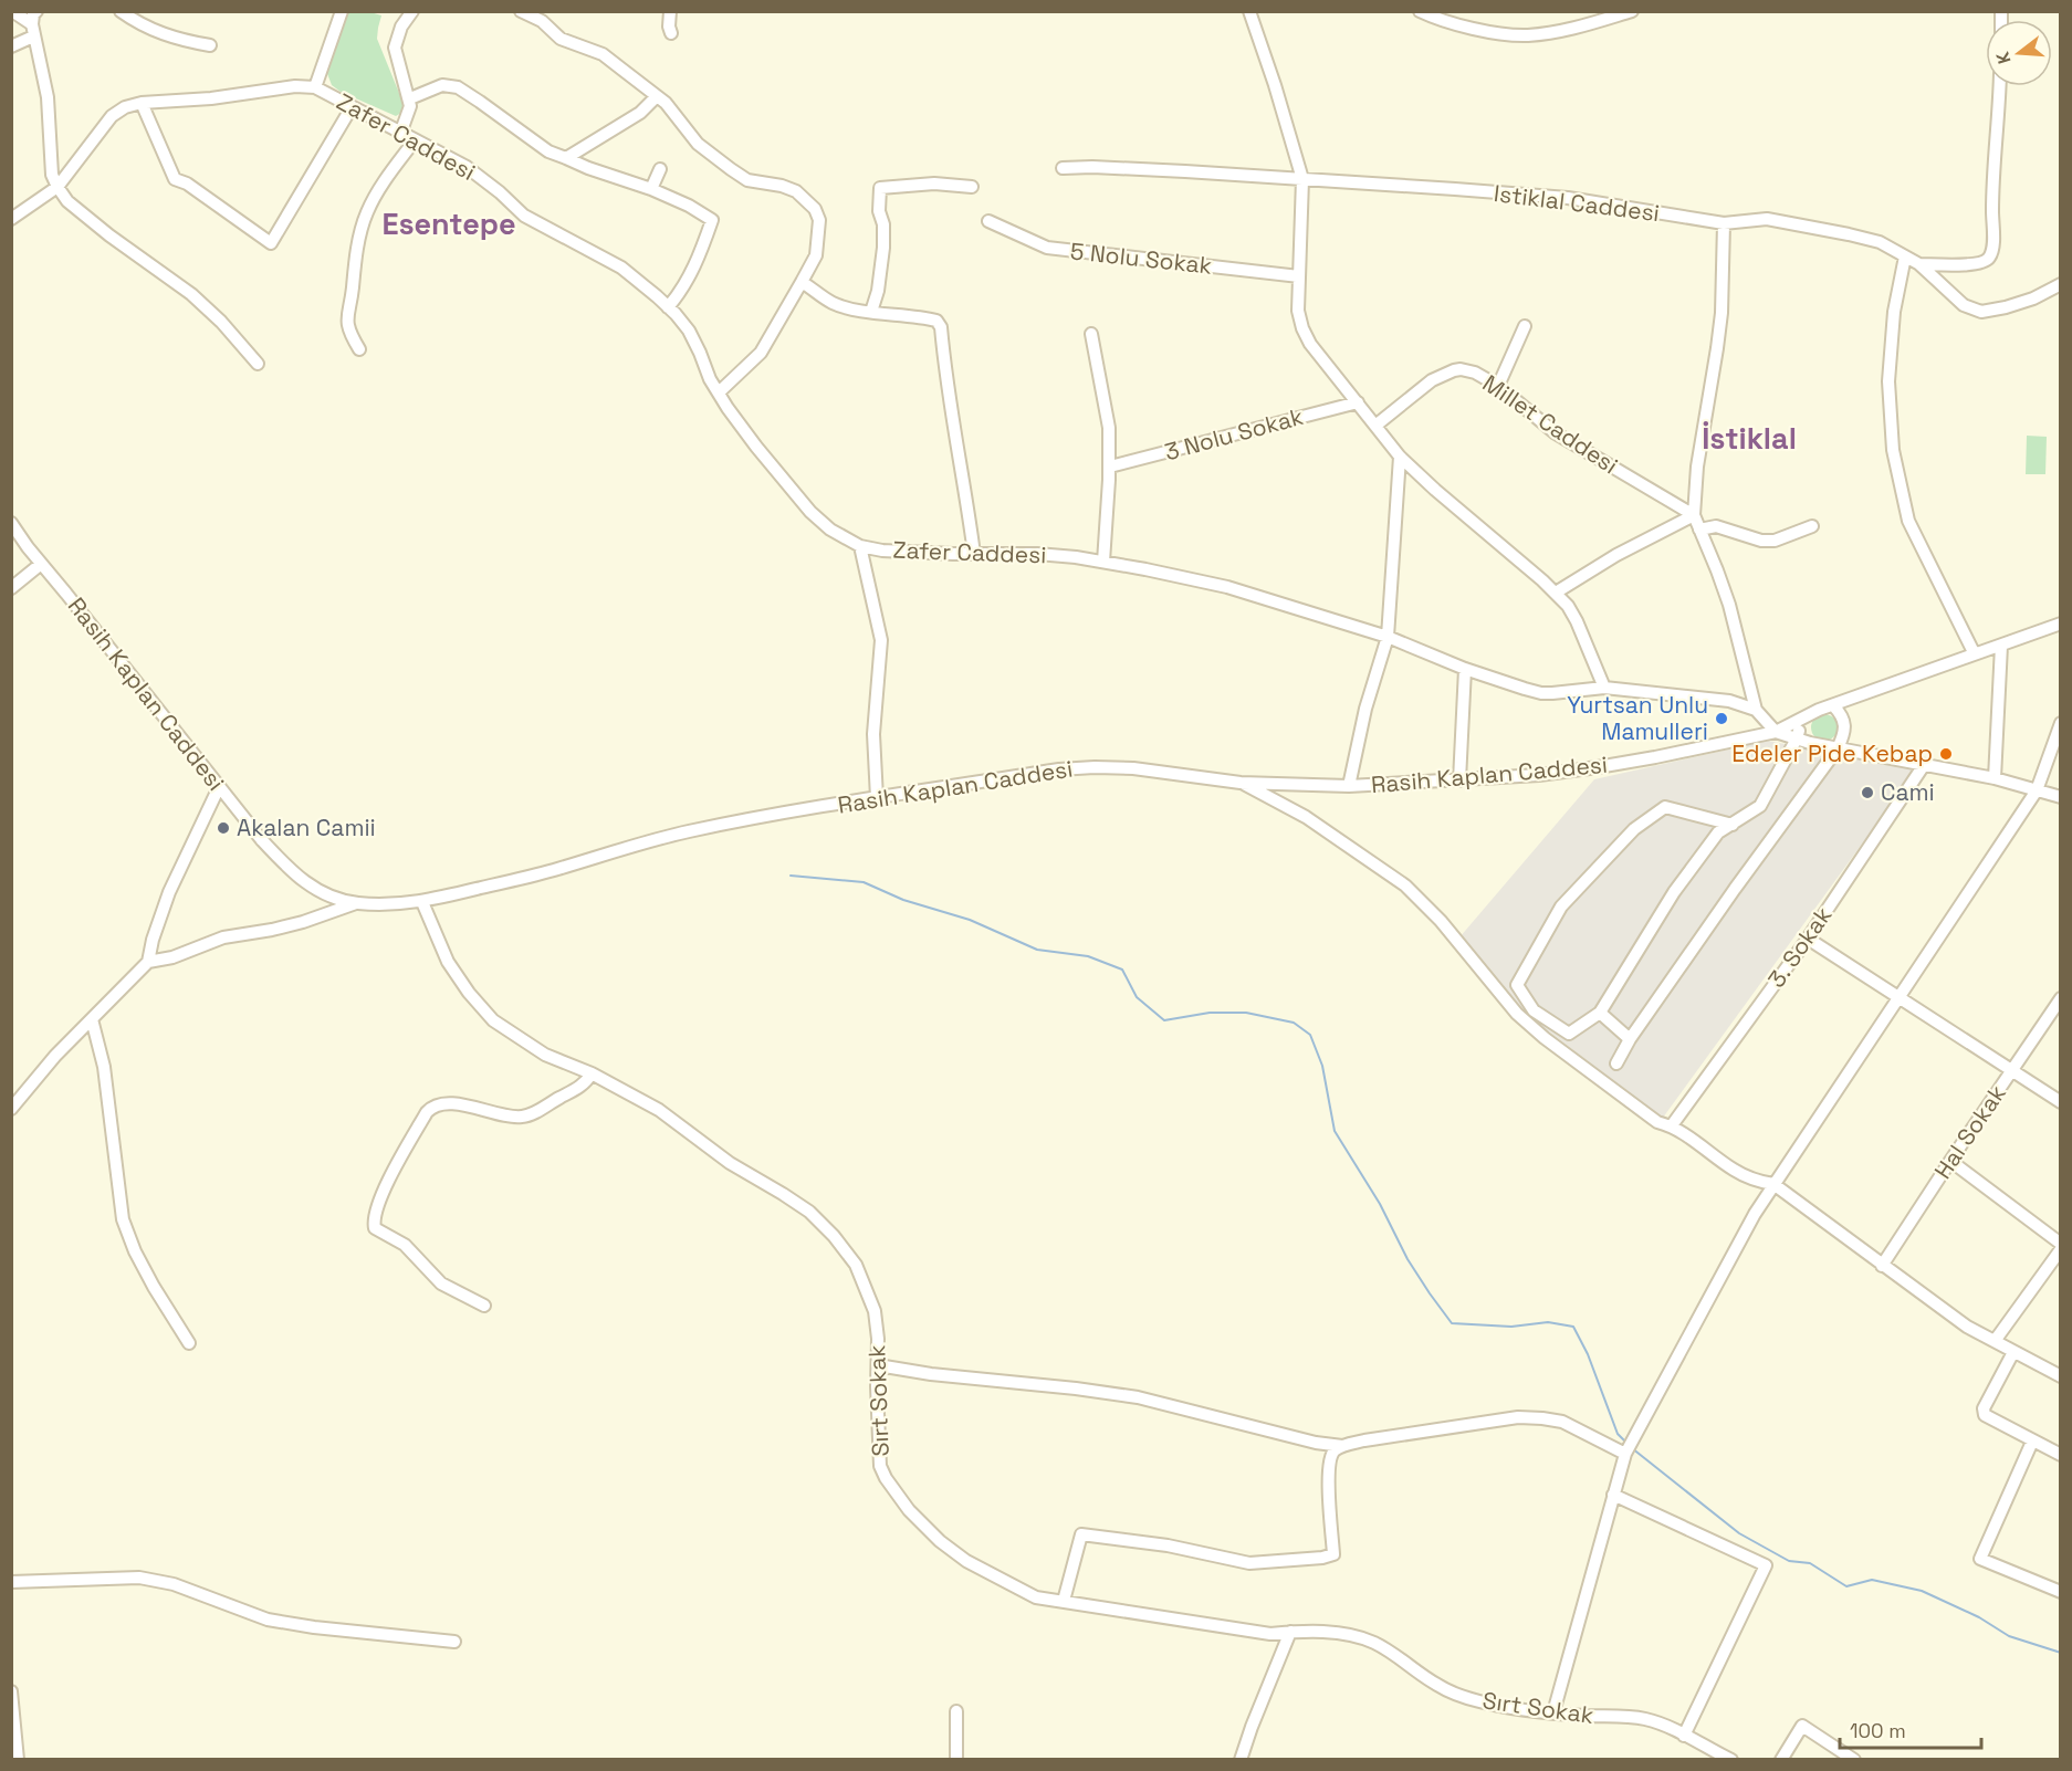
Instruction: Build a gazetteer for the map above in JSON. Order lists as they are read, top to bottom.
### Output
{
  "streets": {
    "street": [
      "Zafer Caddesi",
      "Istiklal Caddesi",
      "5 Nolu Sokak",
      "Millet Caddesi",
      "3 Nolu Sokak",
      "Rasih Kaplan Caddesi",
      "3. Sokak",
      "Hal Sokak",
      "Sırt Sokak"
    ]
  },
  "crossings": [
    ["Rasih Kaplan Caddesi", "Sırt Sokak"]
  ],
  "districts": ["Esentepe", "İstiklal"],
  "places": [
    "Yurtsan Unlu Mamulleri",
    "Edeler Pide Kebap",
    "Cami",
    "Akalan Camii"
  ],
  "scale_bar": "100 m",
  "north": "left"
}
